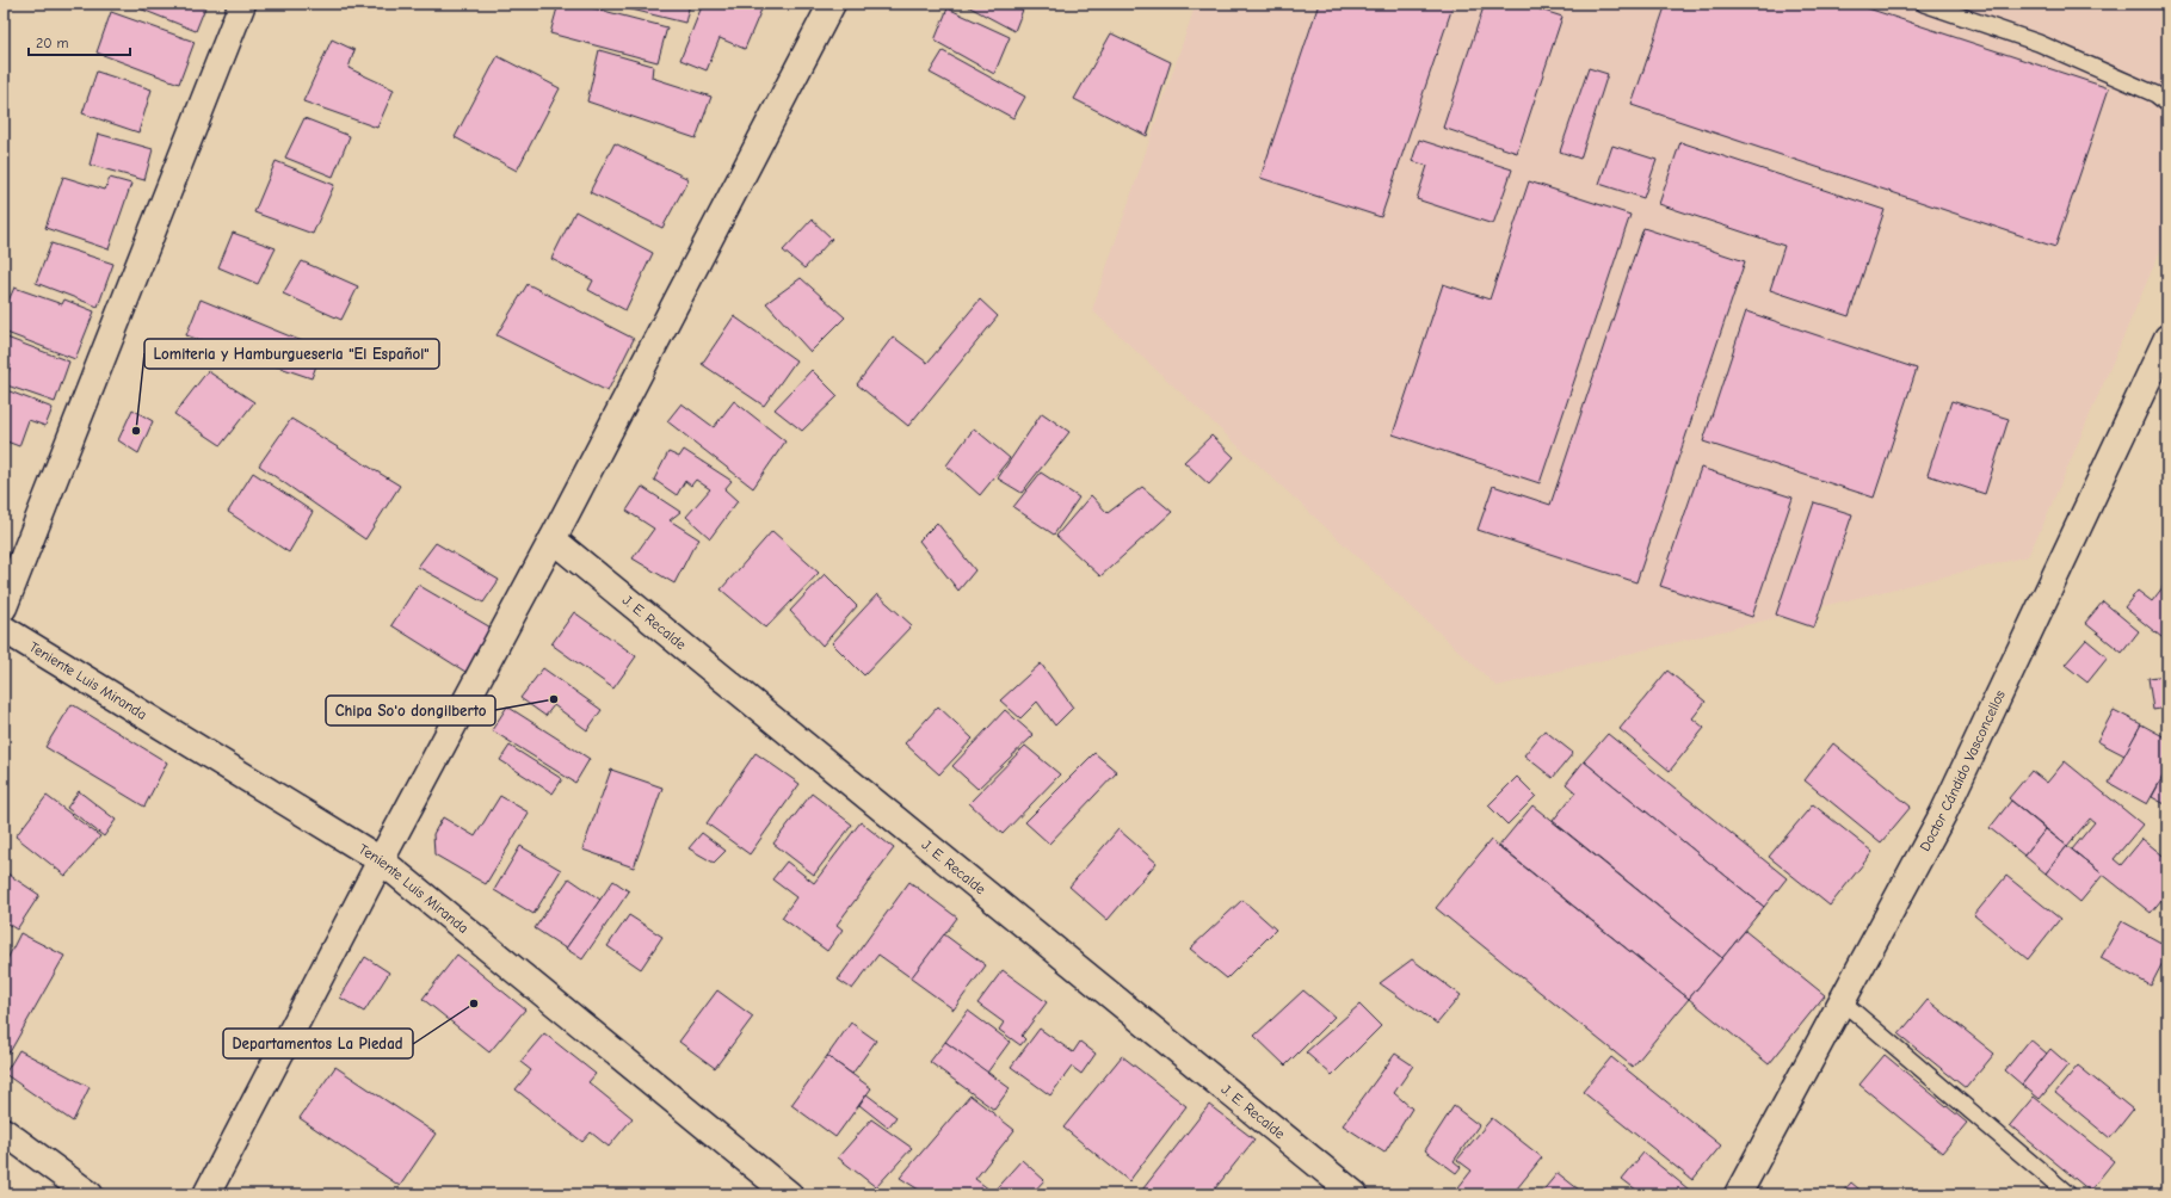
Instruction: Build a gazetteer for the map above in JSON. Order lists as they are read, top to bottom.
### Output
{
  "streets": {
    "street": ["J. E. Recalde", "Teniente Luis Miranda", "Doctor Cándido Vasconcellos"]
  },
  "places": ["Lomiteria y Hamburgueseria \"El Español\"", "Chipa So'o dongilberto", "Departamentos La Piedad"],
  "scale_bar": "20 m"
}
